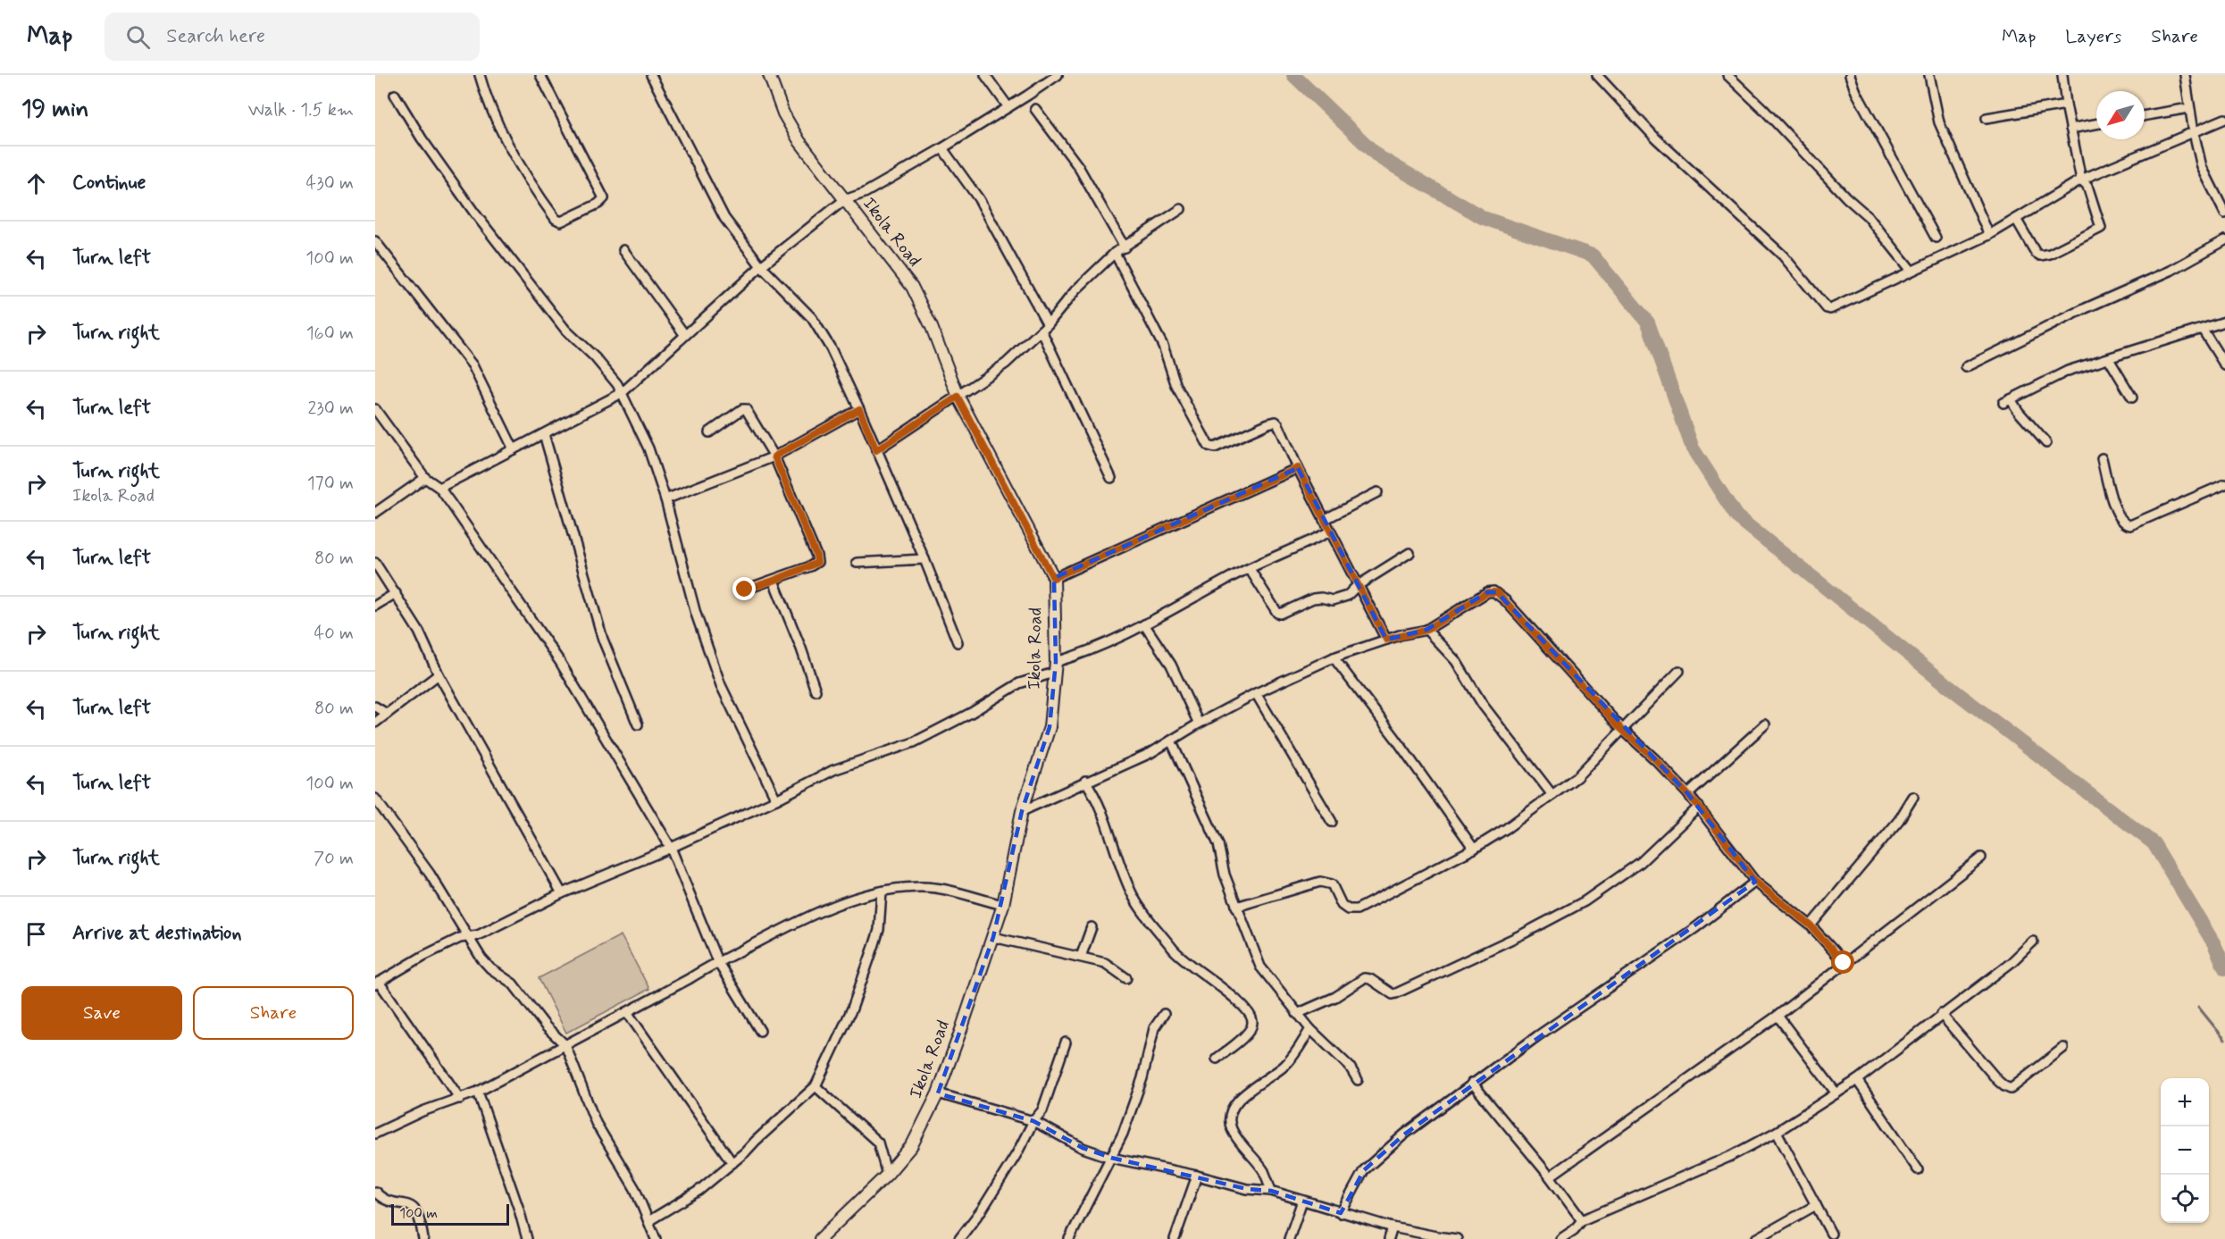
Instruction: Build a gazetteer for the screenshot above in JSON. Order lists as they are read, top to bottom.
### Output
{
  "streets": {
    "street": ["Ikola Road"]
  },
  "scale_bar": "100 m",
  "north": "bottom left",
  "page": {
    "header": "Map",
    "search": "Search here",
    "nav": ["Map", "Layers", "Share"],
    "heading": ["19 min", "Walk · 1.5 km"],
    "list": [
      ["Continue", "430 m"],
      ["Turn left", "100 m"],
      ["Turn right", "160 m"],
      ["Turn left", "230 m"],
      ["Turn right", "Ikola Road", "170 m"],
      ["Turn left", "80 m"],
      ["Turn right", "40 m"],
      ["Turn left", "80 m"],
      ["Turn left", "100 m"],
      ["Turn right", "70 m"],
      "Arrive at destination"
    ],
    "buttons": ["Save", "Share"],
    "map_buttons": ["+", "−"],
    "scale": "100 m"
  }
}
